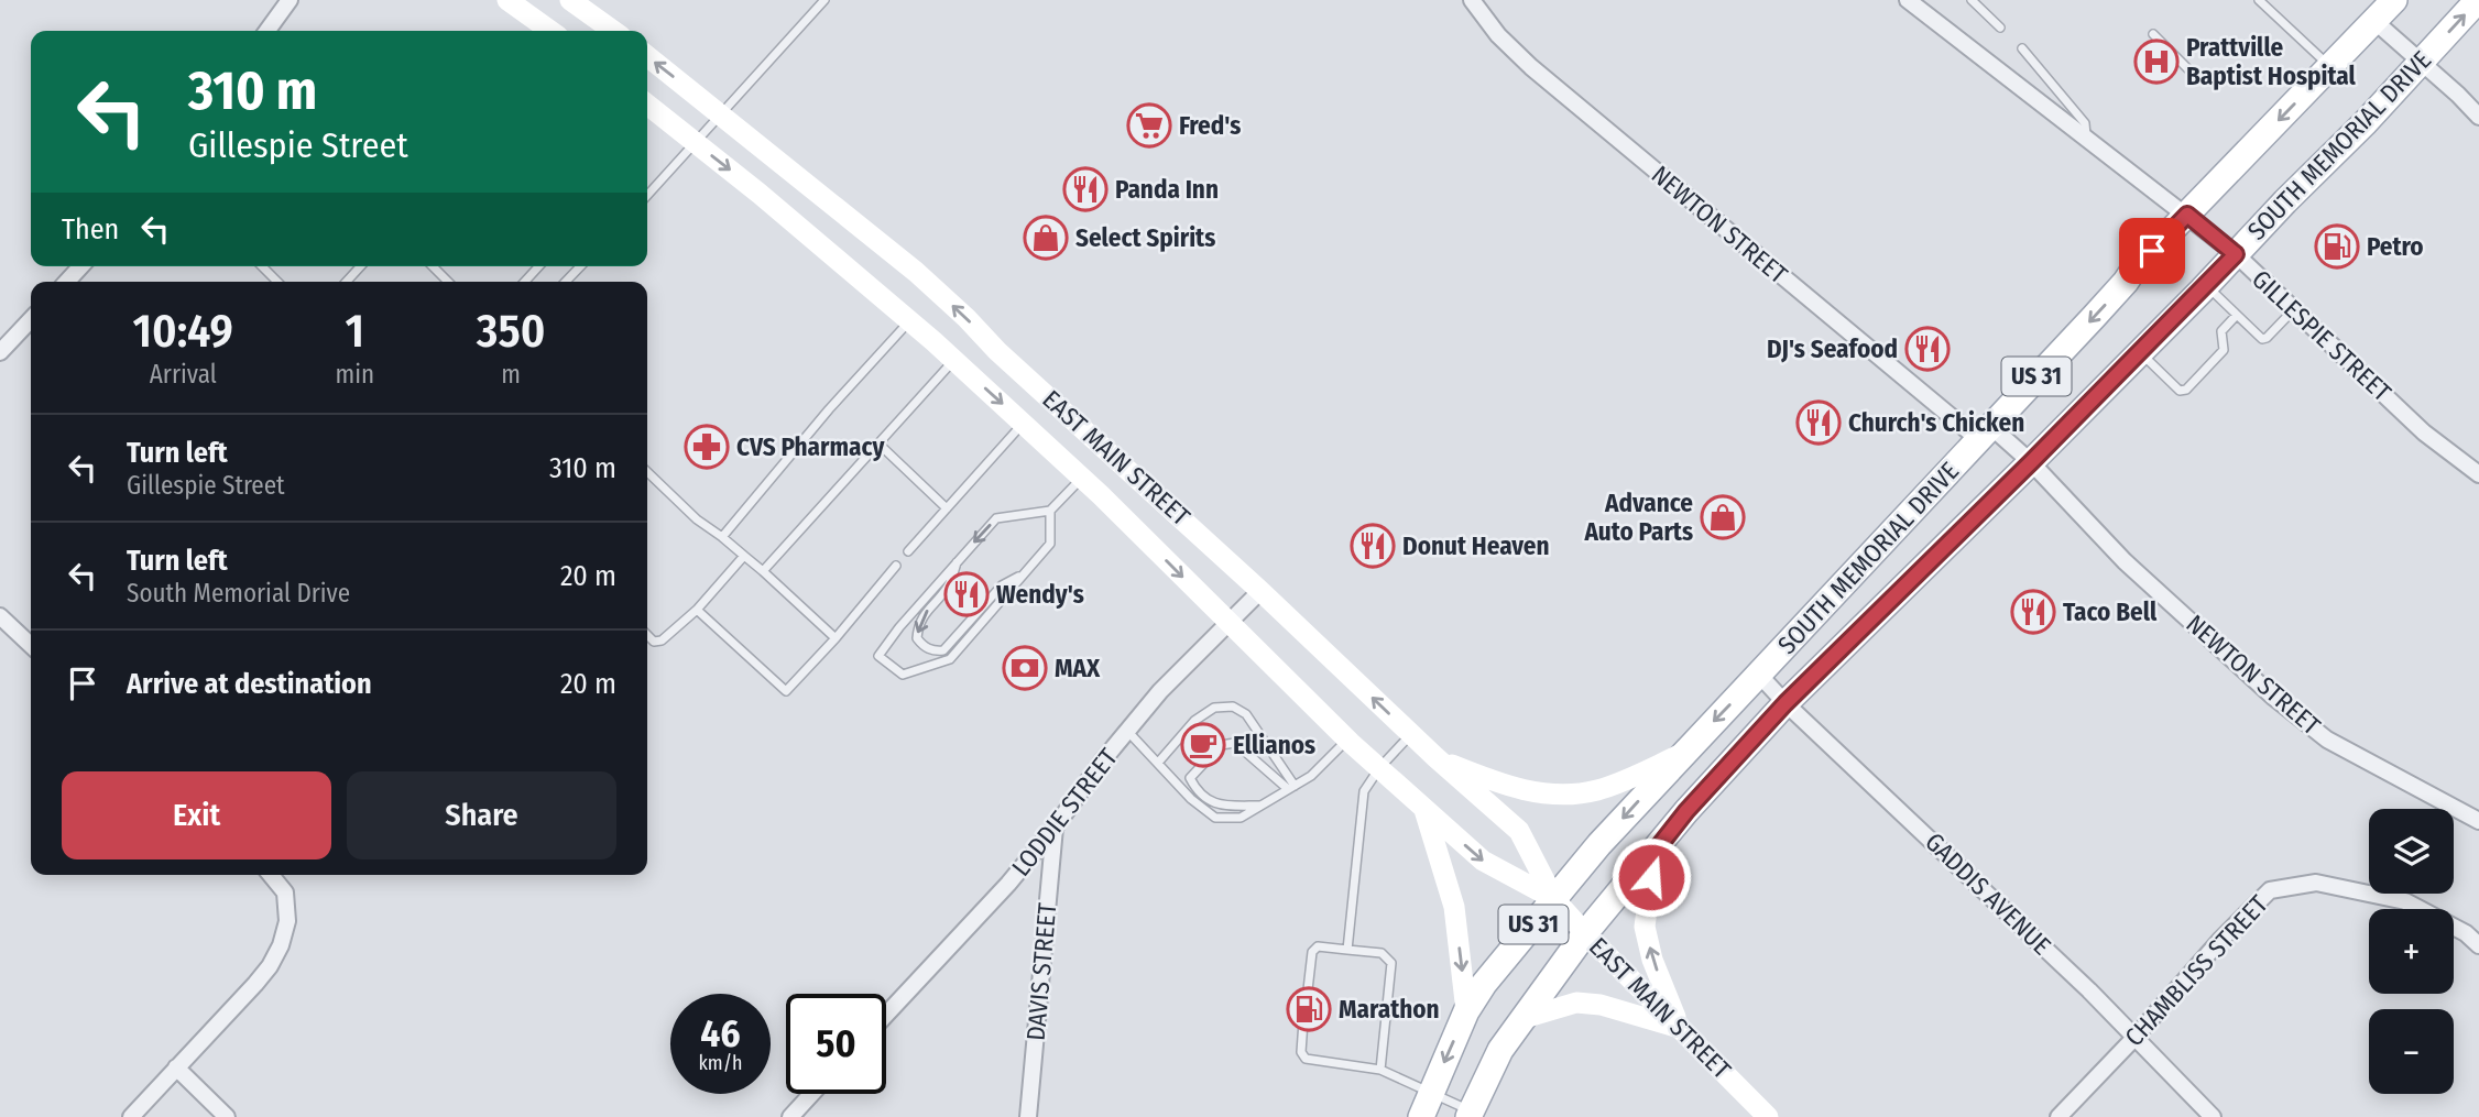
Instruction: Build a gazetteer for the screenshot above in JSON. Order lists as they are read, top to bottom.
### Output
{
  "streets": {
    "main road": ["SOUTH MEMORIAL DRIVE", "US 31", "EAST MAIN STREET"],
    "street": [
      "NEWTON STREET",
      "GILLESPIE STREET",
      "LODDIE STREET",
      "GADDIS AVENUE",
      "CHAMBLISS STREET",
      "DAVIS STREET"
    ]
  },
  "crossings": [
    ["SOUTH MEMORIAL DRIVE", "NEWTON STREET"],
    ["SOUTH MEMORIAL DRIVE", "GILLESPIE STREET"],
    ["SOUTH MEMORIAL DRIVE", "EAST MAIN STREET"],
    ["SOUTH MEMORIAL DRIVE", "GADDIS AVENUE"],
    ["EAST MAIN STREET", "LODDIE STREET"],
    ["LODDIE STREET", "DAVIS STREET"],
    ["GADDIS AVENUE", "CHAMBLISS STREET"]
  ],
  "places": {
    "hospital": ["Prattville Baptist Hospital"],
    "supermarket": ["Fred's"],
    "restaurant": [
      "Panda Inn",
      "DJ's Seafood",
      "Church's Chicken",
      "Donut Heaven",
      "Wendy's",
      "Taco Bell"
    ],
    "shop": ["Select Spirits", "Advance Auto Parts"],
    "fuel station": ["Petro", "Marathon"],
    "pharmacy": ["CVS Pharmacy"],
    "bank": ["MAX"],
    "cafe": ["Ellianos"]
  },
  "page": {
    "turn": ["310 m", "Gillespie Street"],
    "then": "Then",
    "eta": [
      "10:49",
      "Arrival",
      "1",
      "min",
      "350",
      "m"
    ],
    "list": [
      {
        "name": "Turn left",
        "note": "Gillespie Street",
        "value": "310 m"
      },
      {
        "name": "Turn left",
        "note": "South Memorial Drive",
        "value": "20 m"
      },
      {
        "name": "Arrive at destination",
        "value": "20 m"
      }
    ],
    "buttons": ["Exit", "Share"],
    "map_buttons": ["+", "−"],
    "speed": "46 km/h",
    "limit": "50"
  }
}
